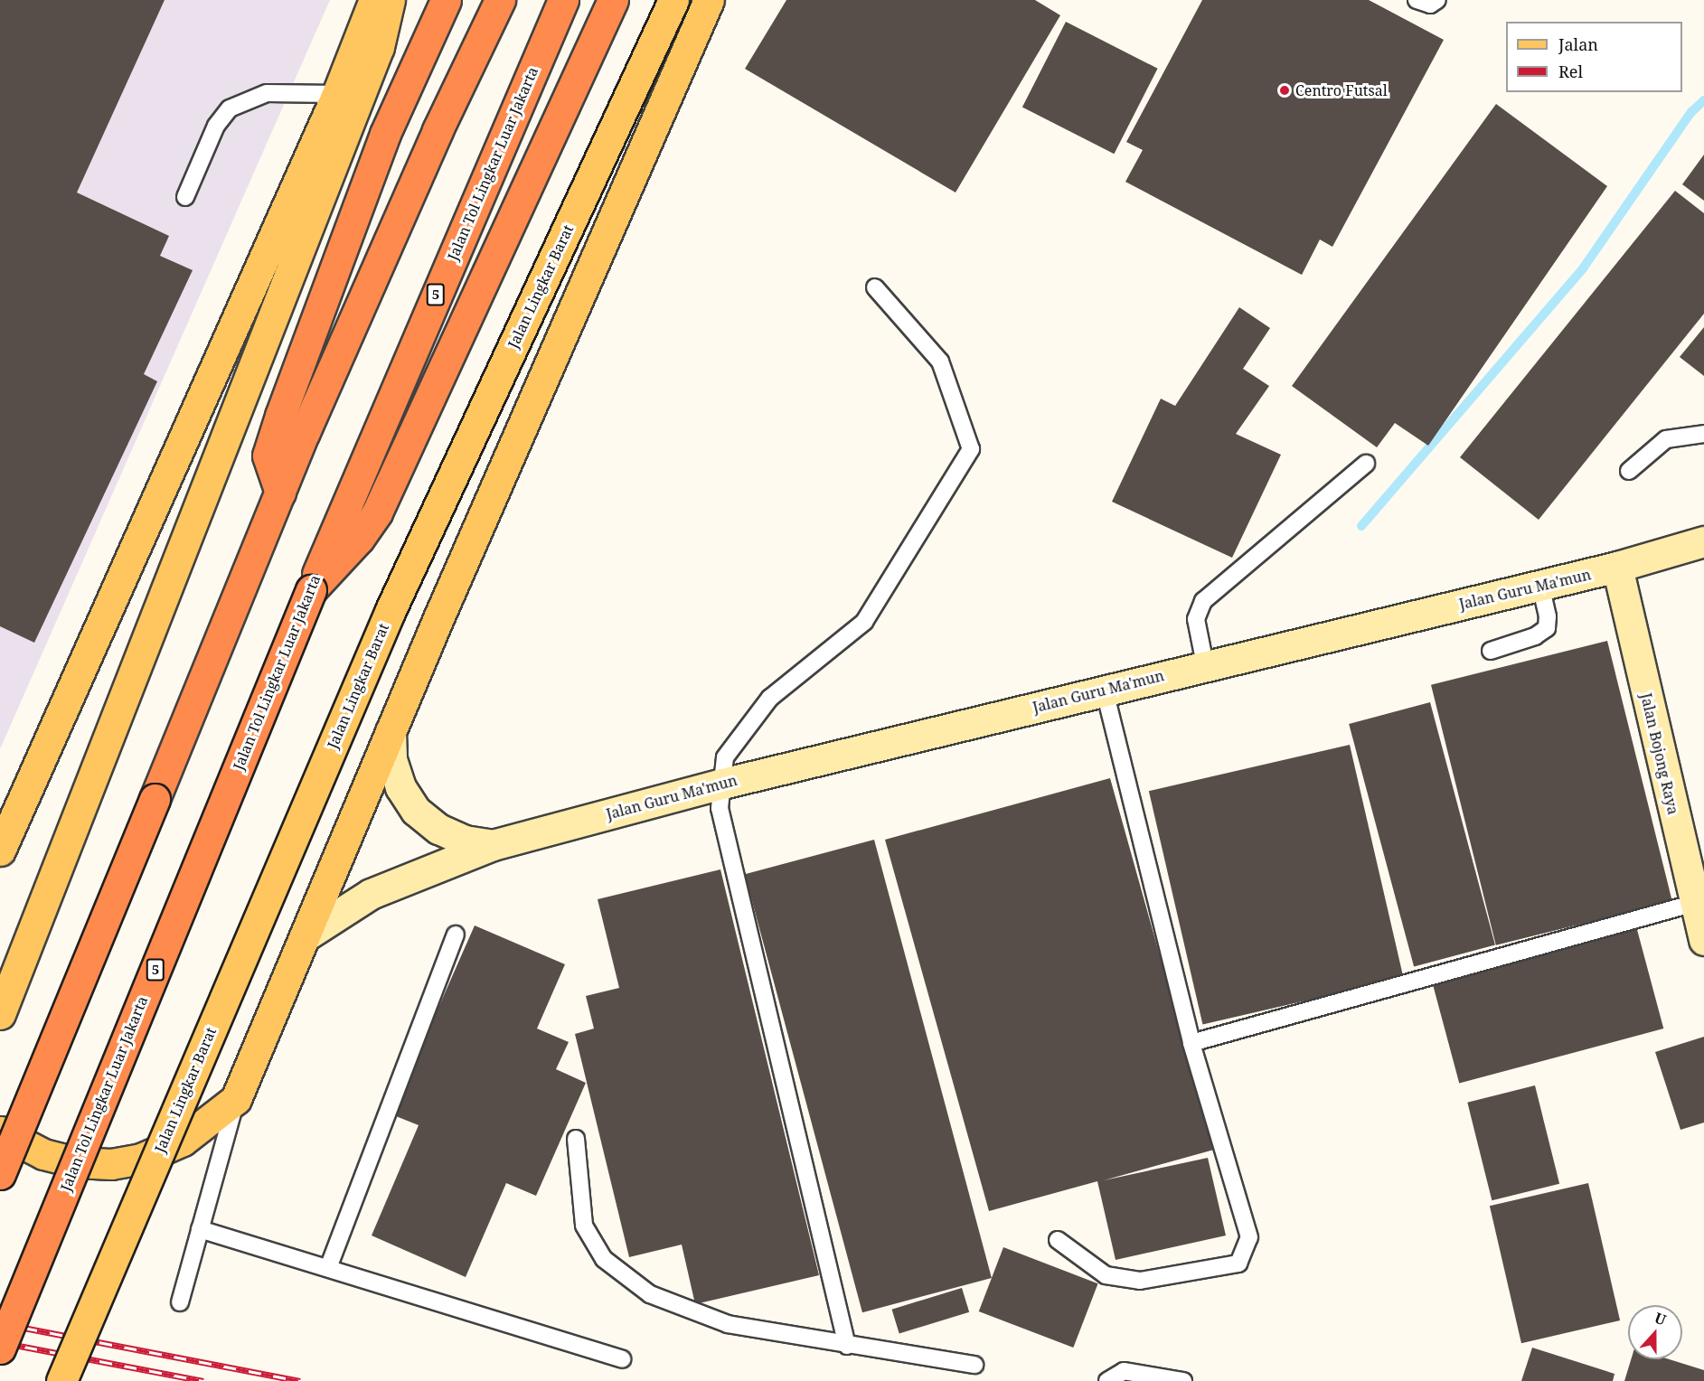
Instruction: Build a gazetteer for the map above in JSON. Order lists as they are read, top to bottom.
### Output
{
  "streets": {
    "highway": ["Jalan Tol Lingkar Luar Jakarta", "5"],
    "main road": ["Jalan Lingkar Barat"],
    "street": ["Jalan Guru Ma'mun", "Jalan Bojong Raya"]
  },
  "crossings": [
    ["Jalan Guru Ma'mun", "Jalan Bojong Raya"]
  ],
  "places": ["Centro Futsal"],
  "legend": ["Jalan", "Rel"],
  "north": "top"
}
